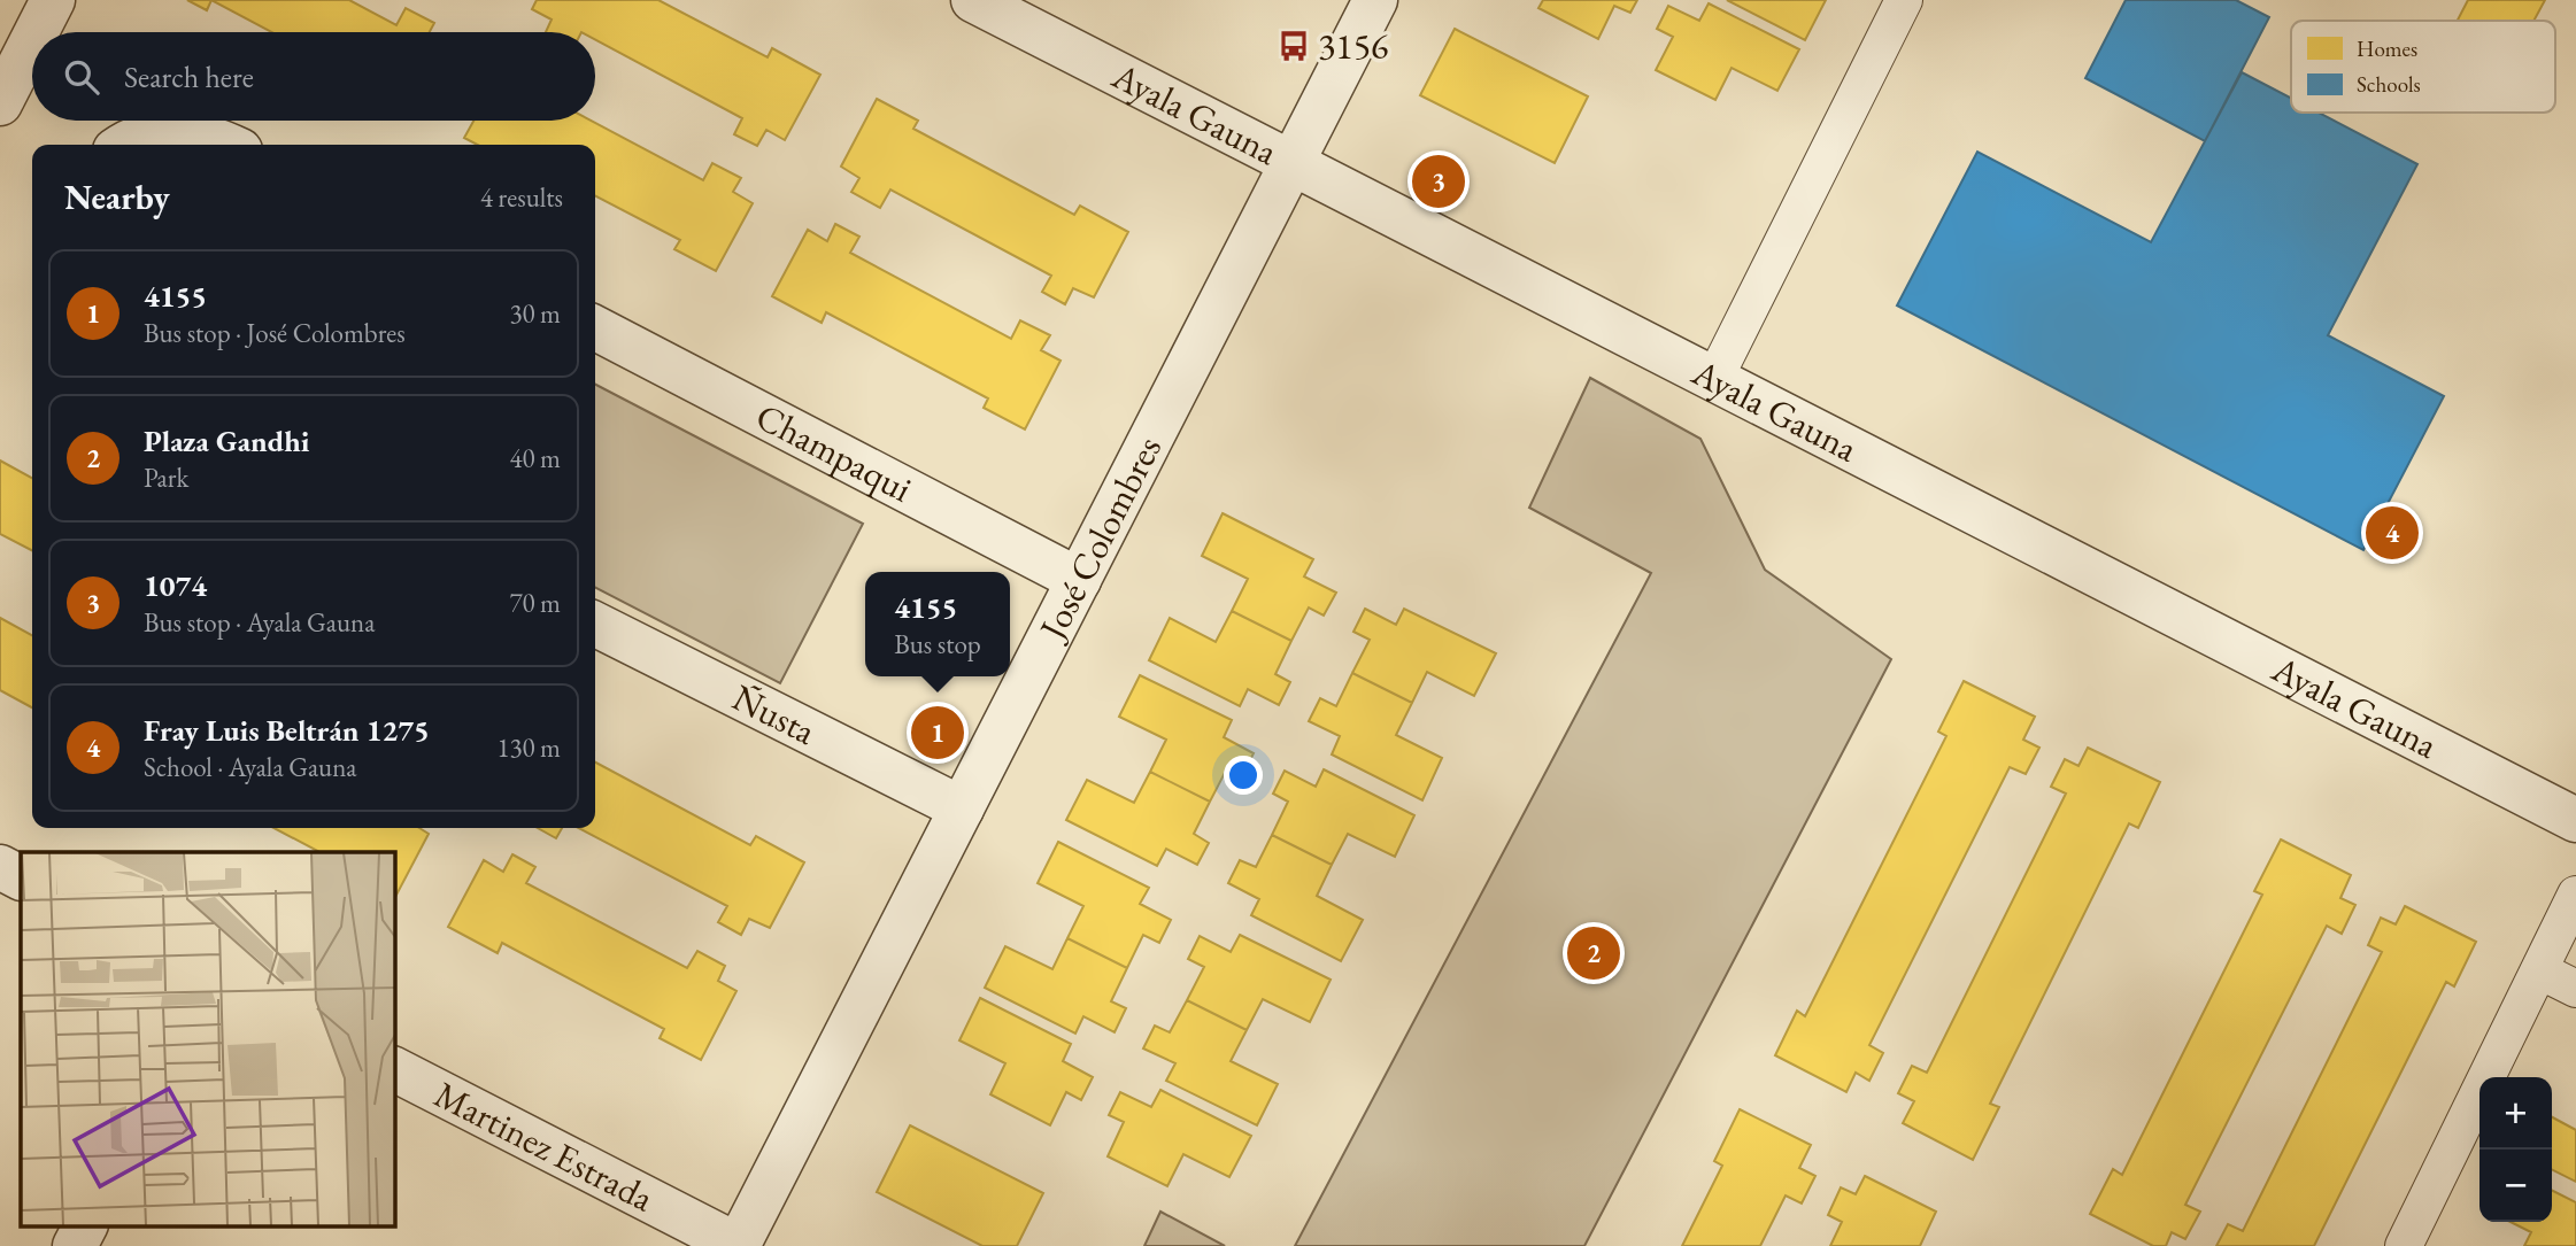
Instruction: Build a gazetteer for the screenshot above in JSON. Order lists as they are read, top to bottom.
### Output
{
  "streets": {
    "street": [
      "Ayala Gauna",
      "Champaqui",
      "José Colombres",
      "Ñusta",
      "Martinez Estrada"
    ]
  },
  "crossings": [
    ["Ayala Gauna", "José Colombres"],
    ["Champaqui", "José Colombres"],
    ["José Colombres", "Ñusta"],
    ["José Colombres", "Martinez Estrada"]
  ],
  "places": {
    "bus stop": ["3156"]
  },
  "legend": ["Homes", "Schools"],
  "page": {
    "search": "Search here",
    "heading": ["Nearby", "4 results"],
    "pins": [
      "3",
      "4",
      "1",
      "2"
    ],
    "list": [
      {
        "mark": "1",
        "name": "4155",
        "note": "Bus stop · José Colombres",
        "value": "30 m"
      },
      {
        "mark": "2",
        "name": "Plaza Gandhi",
        "note": "Park",
        "value": "40 m"
      },
      {
        "mark": "3",
        "name": "1074",
        "note": "Bus stop · Ayala Gauna",
        "value": "70 m"
      },
      {
        "mark": "4",
        "name": "Fray Luis Beltrán 1275",
        "note": "School · Ayala Gauna",
        "value": "130 m"
      }
    ],
    "popup": ["4155", "Bus stop"],
    "map_buttons": ["+", "−"]
  }
}
